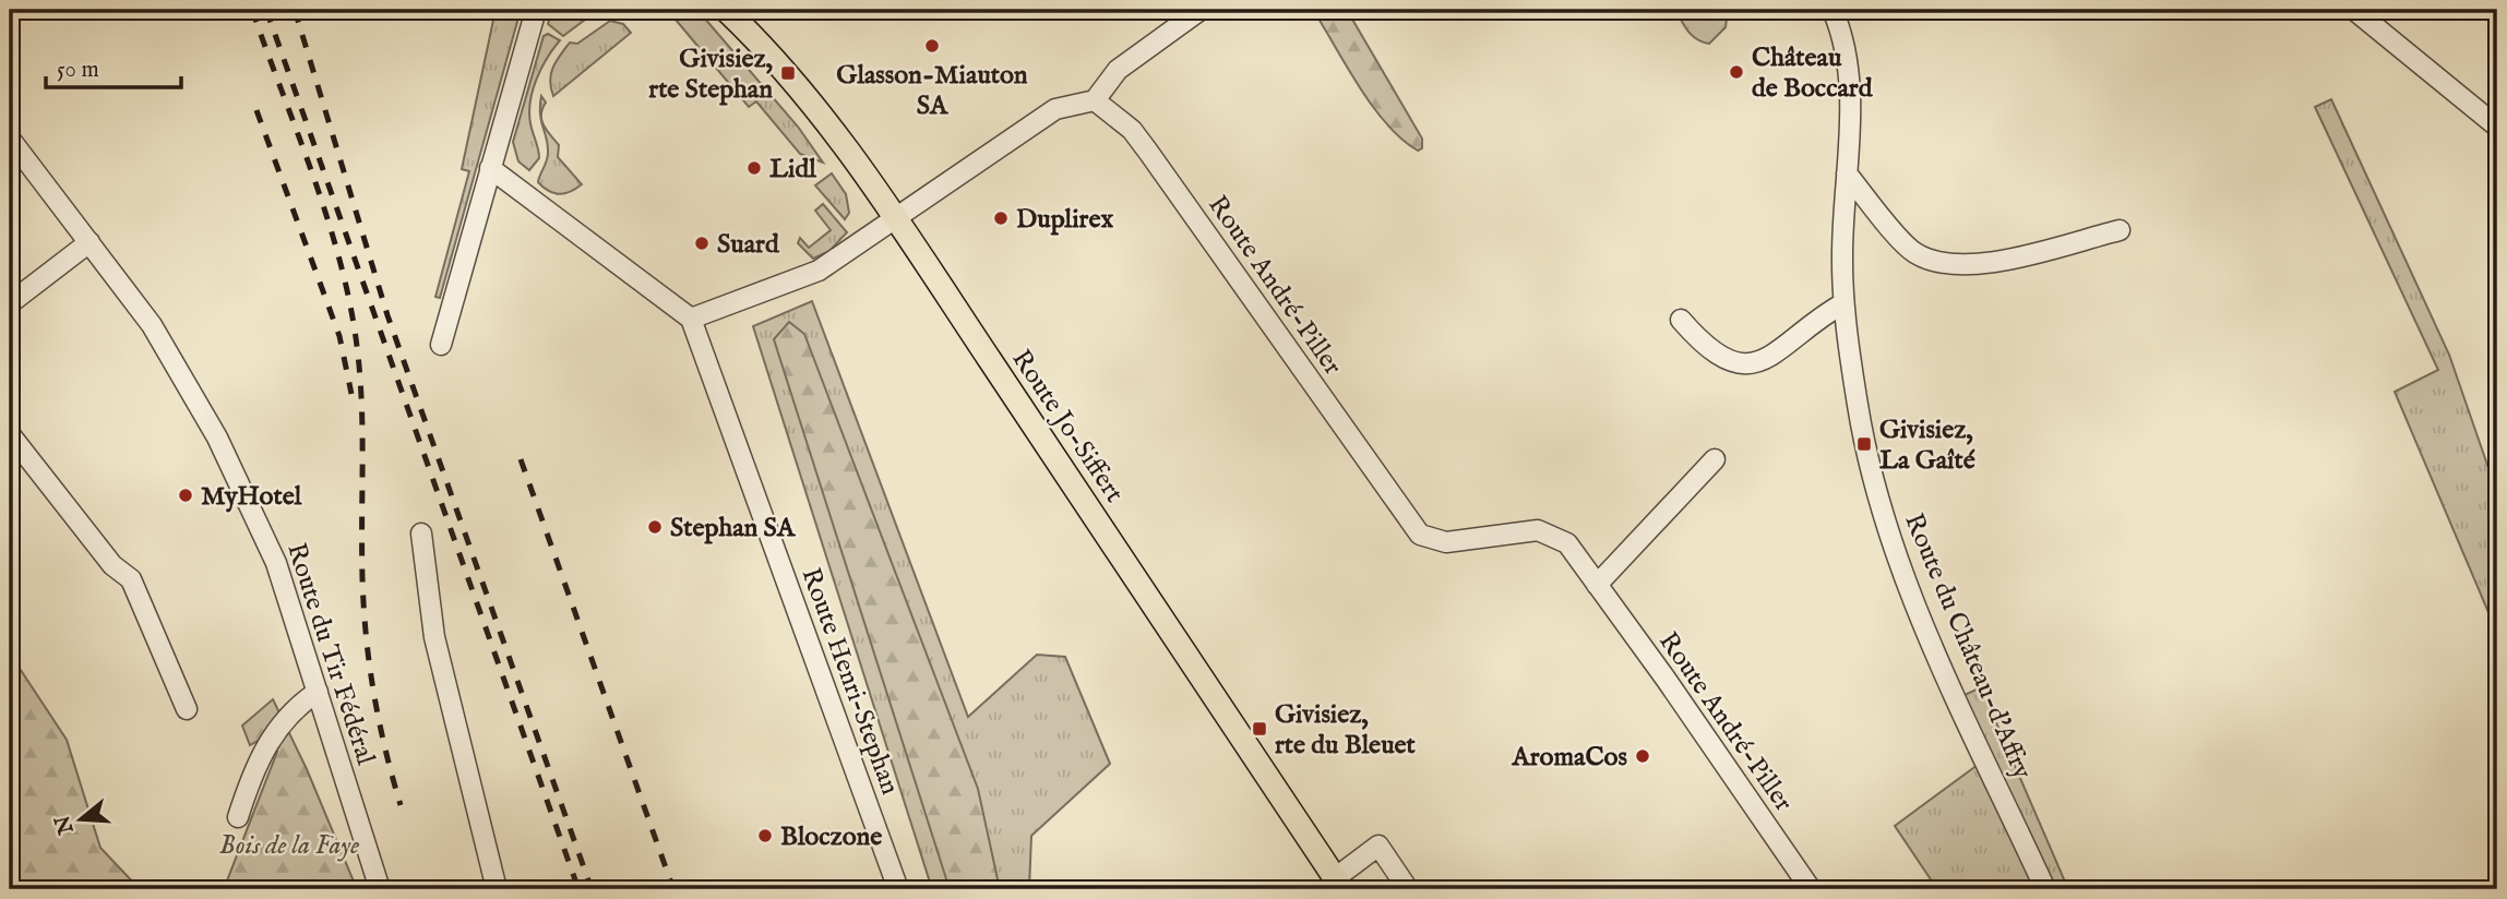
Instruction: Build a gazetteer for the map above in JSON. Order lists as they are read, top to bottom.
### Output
{
  "streets": {
    "main road": ["Route Jo-Siffert"],
    "street": [
      "Route André-Piller",
      "Route du Château-d'Affry",
      "Route du Tir Fédéral",
      "Route Henri-Stephan"
    ]
  },
  "parks": ["Bois de la Faye"],
  "places": {
    "other": [
      "Glasson-Miauton SA",
      "Château de Boccard",
      "Lidl",
      "Duplirex",
      "Suard",
      "MyHotel",
      "Stephan SA",
      "AromaCos",
      "Bloczone"
    ],
    "transit": ["Givisiez, rte Stephan", "Givisiez, La Gaîté", "Givisiez, rte du Bleuet"]
  },
  "scale_bar": "50 m",
  "north": "left"
}
